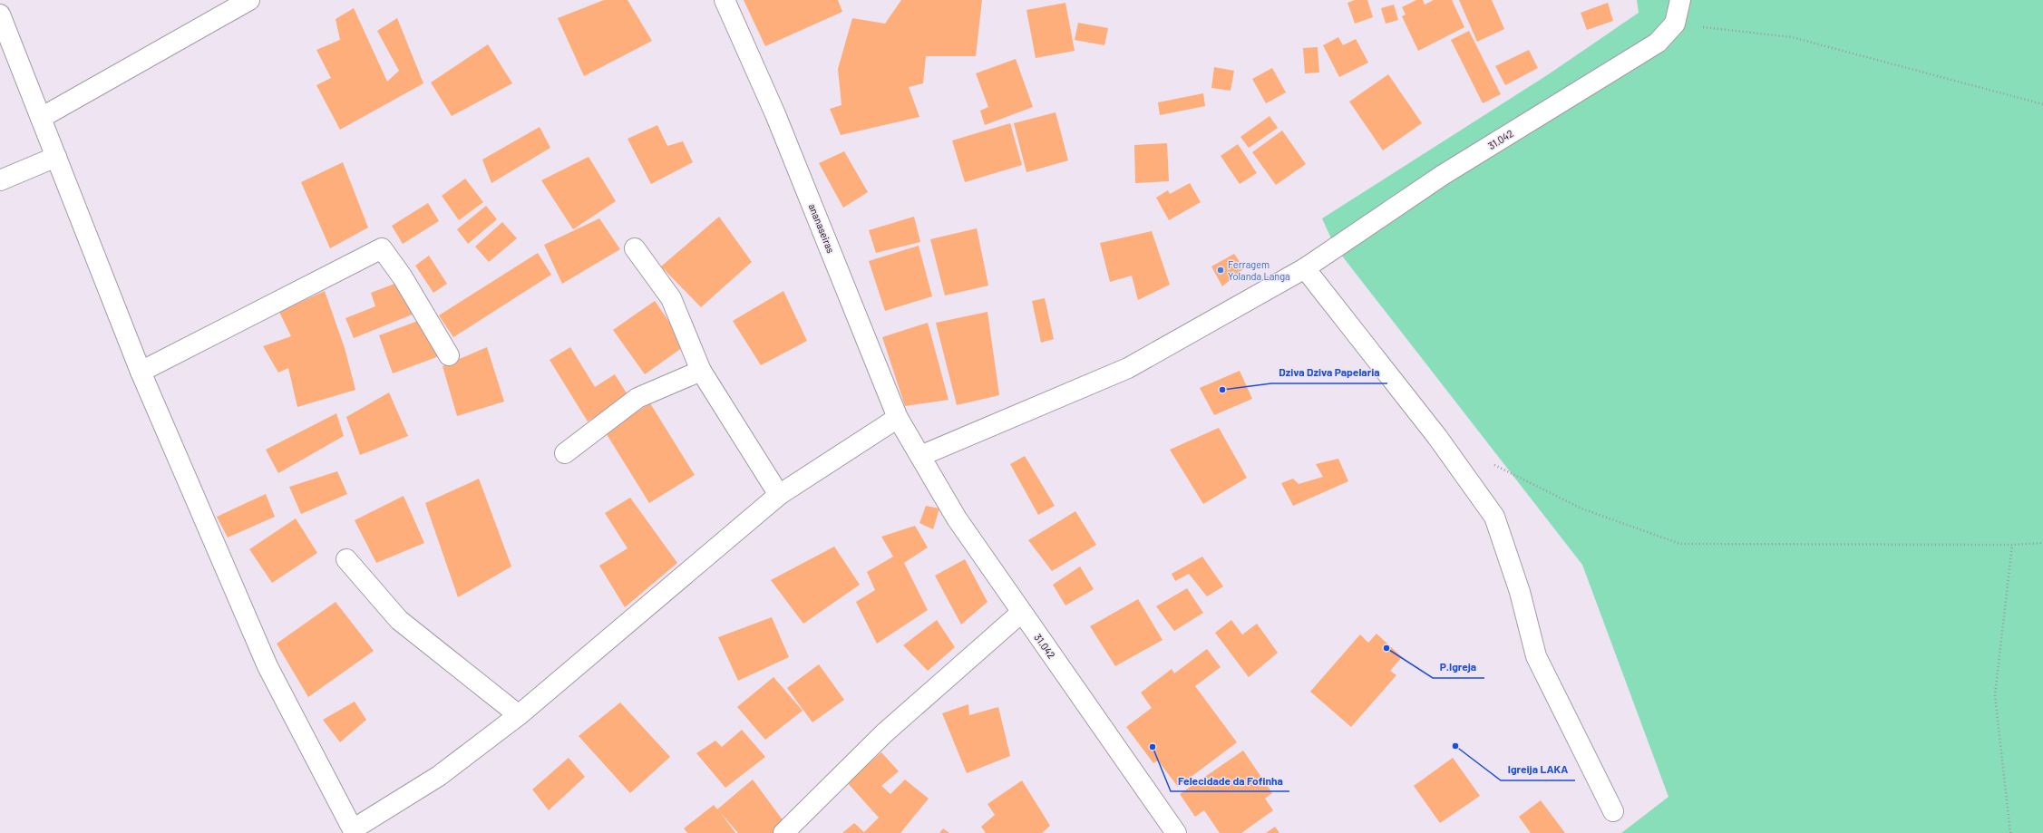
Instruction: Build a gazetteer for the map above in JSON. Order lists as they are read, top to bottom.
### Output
{
  "streets": {
    "street": ["31.042", "ananaseiras"]
  },
  "crossings": [
    ["31.042", "ananaseiras"]
  ],
  "places": [
    "Ferragem Yolanda Langa",
    "Dziva Dziva Papelaria",
    "P.Igreja",
    "Igreija LAKA",
    "Felecidade da Fofinha"
  ]
}
